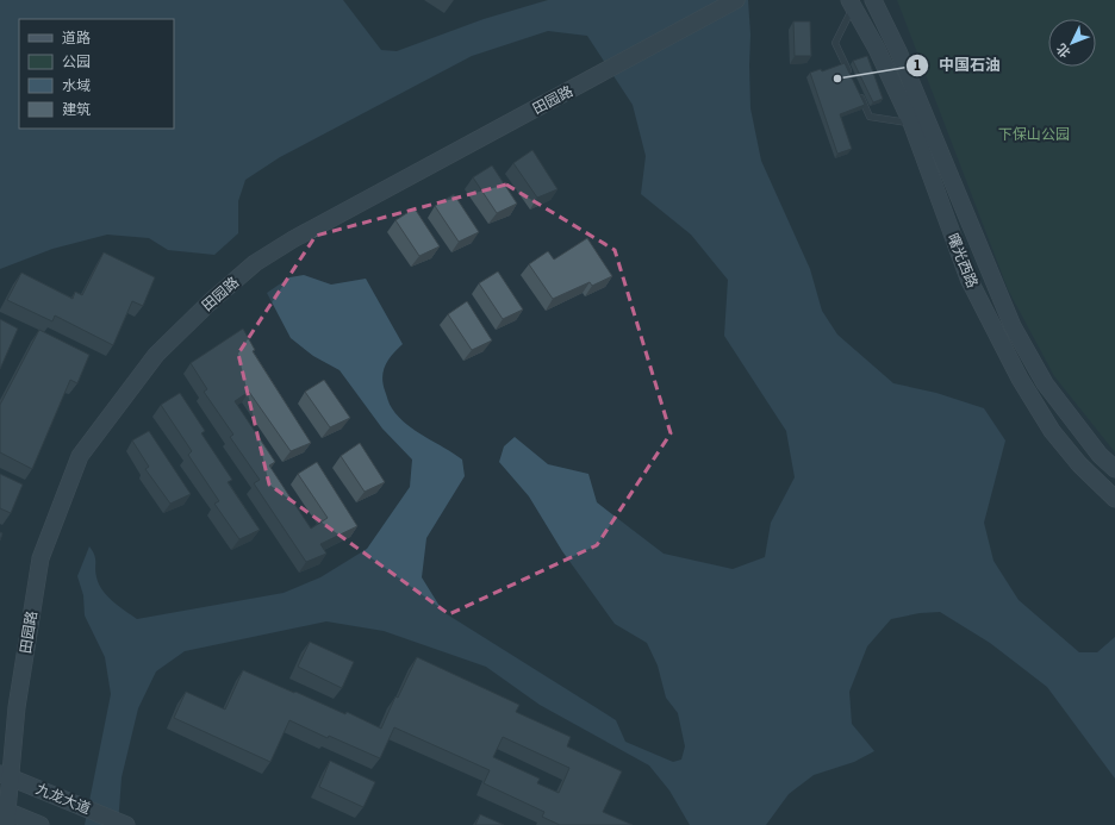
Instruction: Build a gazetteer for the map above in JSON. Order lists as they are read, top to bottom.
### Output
{
  "streets": {
    "main road": ["田园路", "曙光西路", "九龙大道"]
  },
  "crossings": [
    ["田园路", "九龙大道"]
  ],
  "parks": ["下保山公园"],
  "places": ["中国石油"],
  "legend": [
    "道路",
    "公园",
    "水域",
    "建筑"
  ],
  "north": "bottom left"
}
